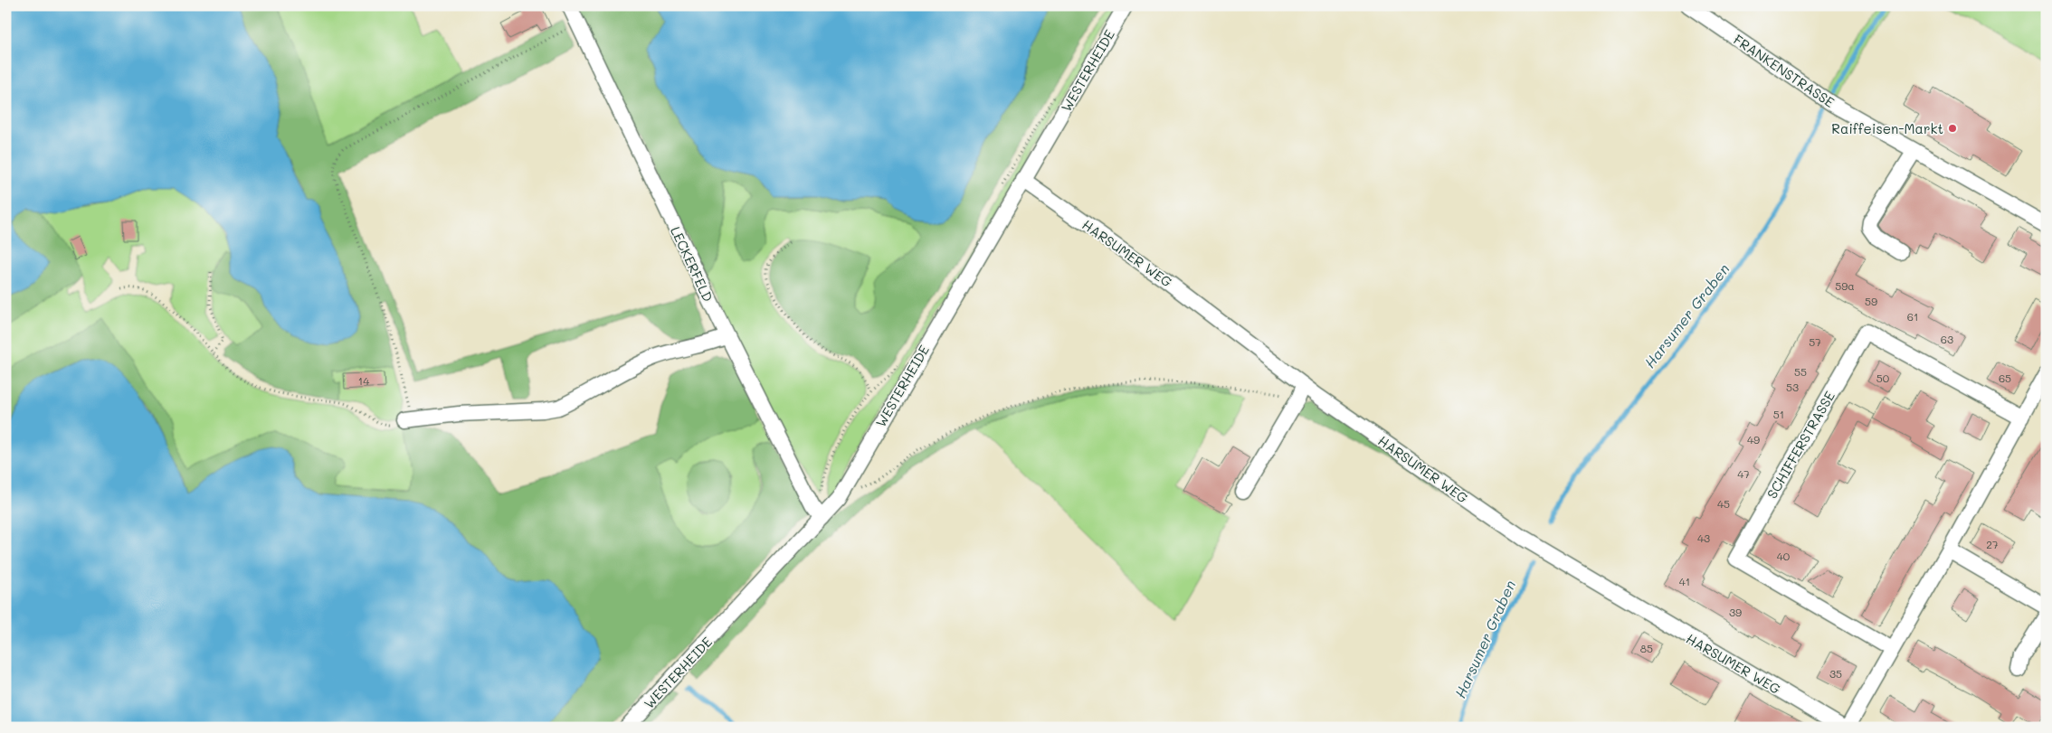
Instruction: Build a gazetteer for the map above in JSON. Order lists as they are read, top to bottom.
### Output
{
  "streets": {
    "street": [
      "WESTERHEIDE",
      "FRANKENSTRASSE",
      "HARSUMER WEG",
      "LECKERFELD",
      "SCHIFFERSTRASSE"
    ]
  },
  "crossings": [
    ["WESTERHEIDE", "HARSUMER WEG"],
    ["WESTERHEIDE", "LECKERFELD"]
  ],
  "water": ["Harsumer Graben"],
  "places": ["Raiffeisen-Markt"],
  "house_numbers": [
    "59a",
    "59",
    "61",
    "63",
    "57",
    "55",
    "50",
    "65",
    "14",
    "53",
    "51",
    "49",
    "47",
    "45",
    "43",
    "27",
    "40",
    "41",
    "39",
    "85",
    "35"
  ]
}
